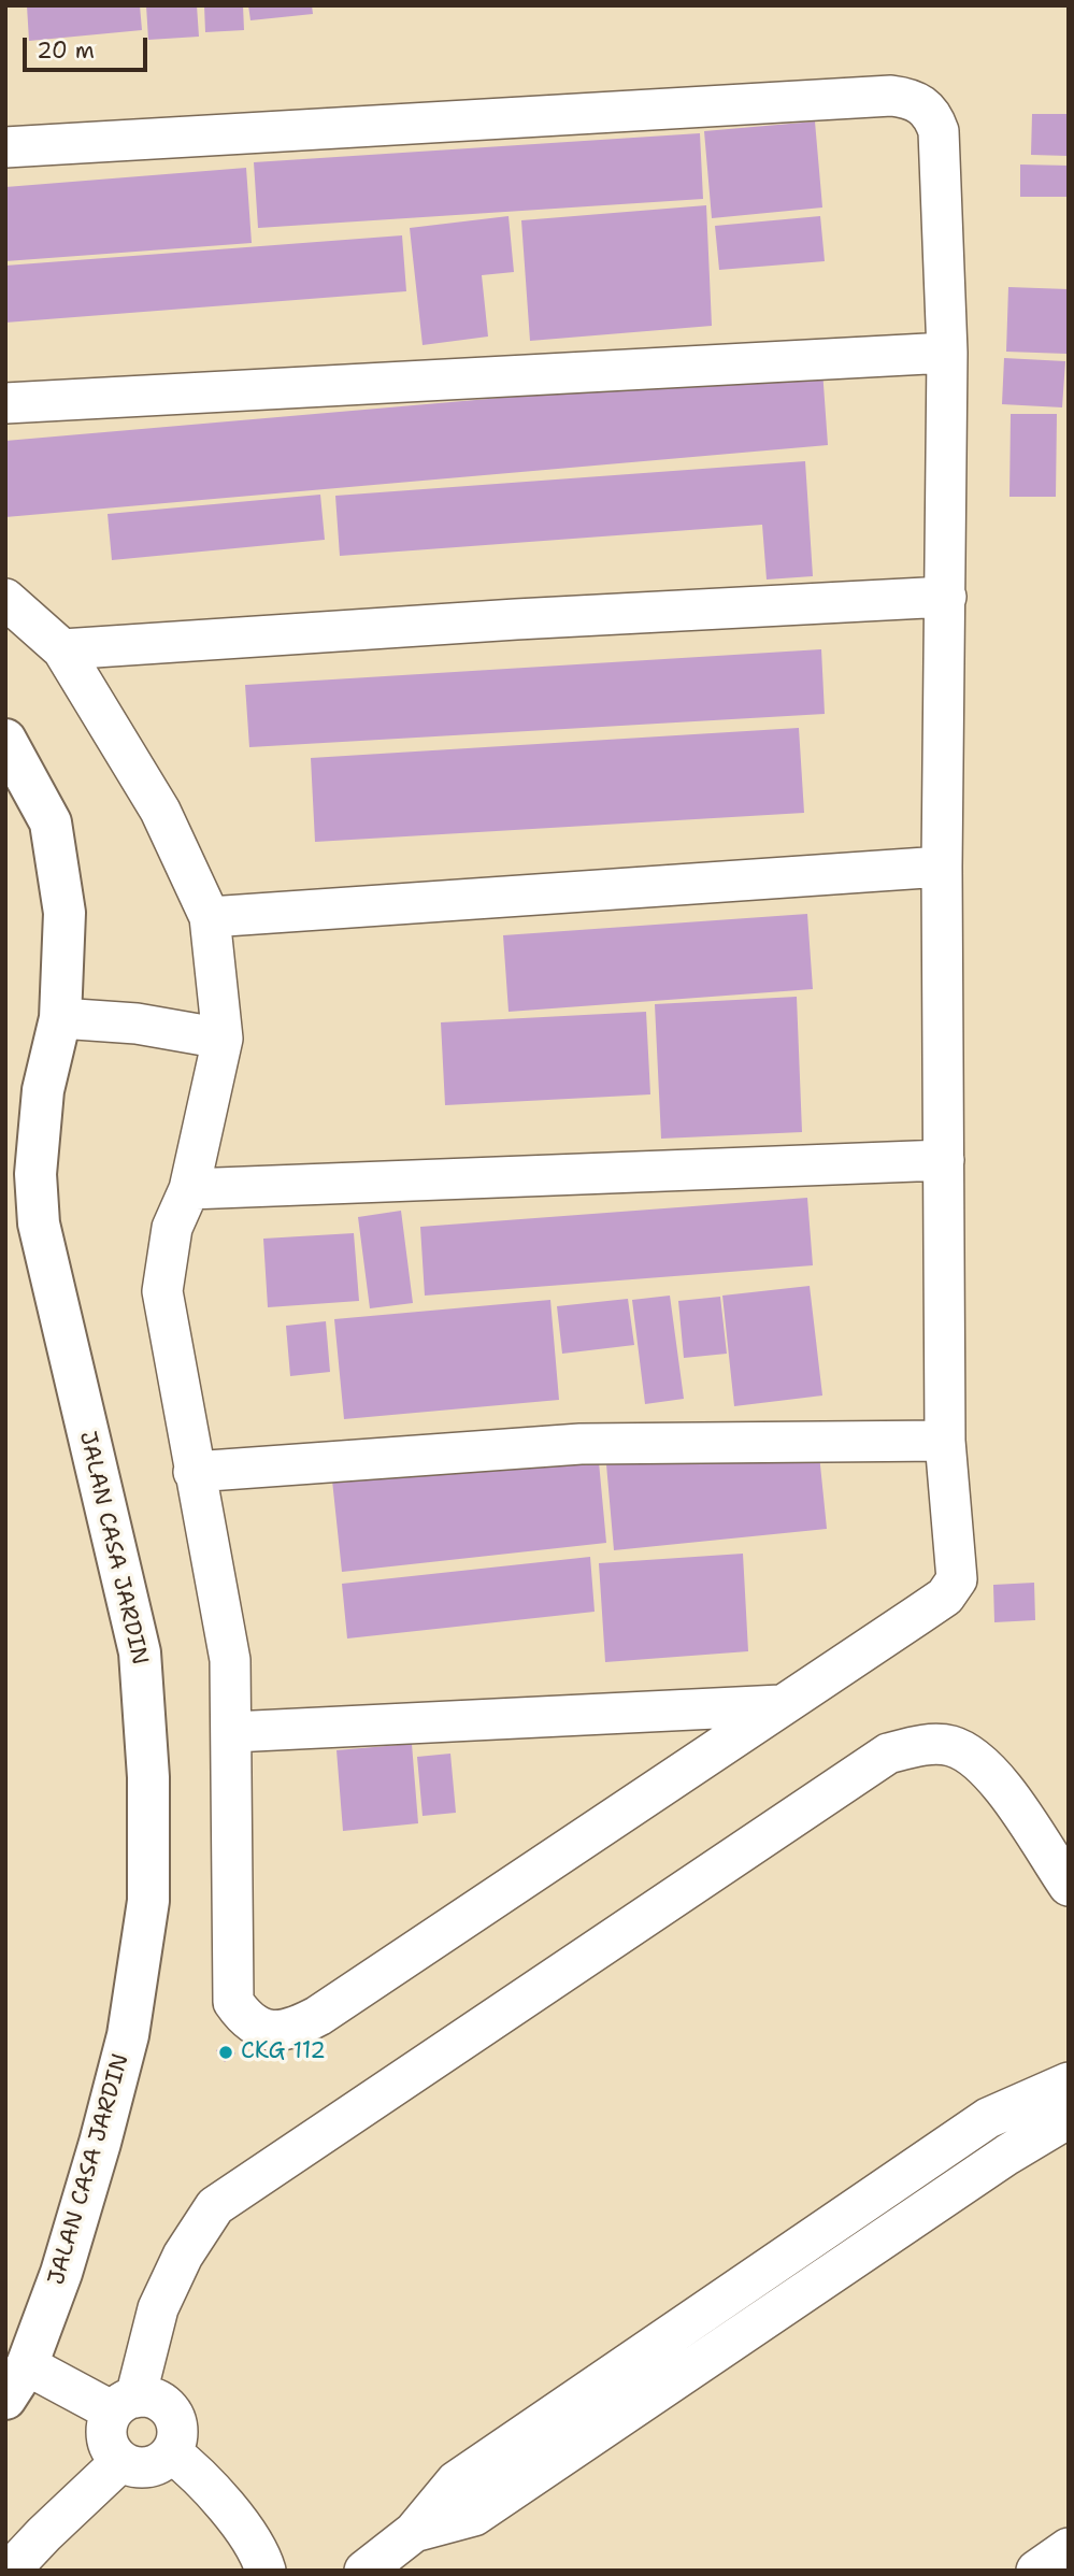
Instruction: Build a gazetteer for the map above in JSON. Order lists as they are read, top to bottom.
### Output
{
  "streets": {
    "street": ["JALAN CASA JARDIN"]
  },
  "places": ["CKG 112"],
  "scale_bar": "20 m"
}
